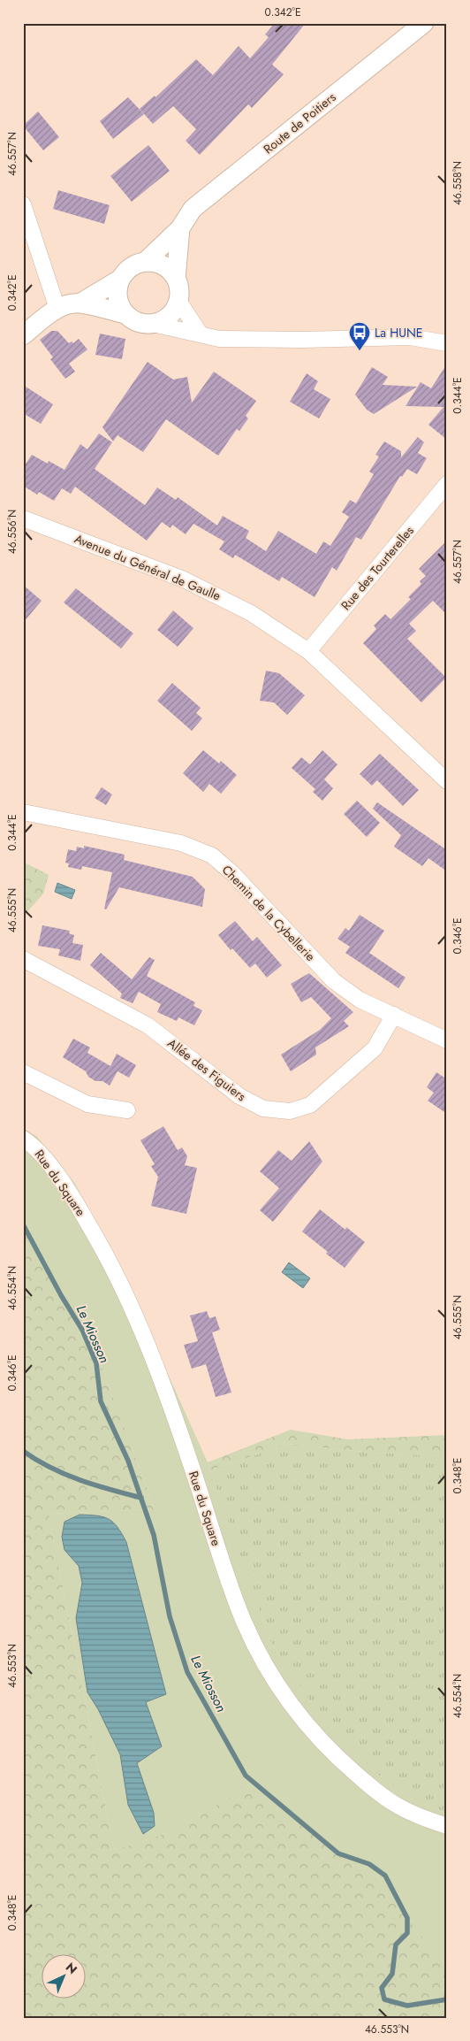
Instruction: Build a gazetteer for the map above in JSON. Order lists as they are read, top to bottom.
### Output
{
  "streets": {
    "street": [
      "Route de Poitiers",
      "Avenue du Général de Gaulle",
      "Rue des Tourterelles",
      "Chemin de la Cybellerie",
      "Allée des Figuiers",
      "Rue du Square"
    ]
  },
  "crossings": [
    ["Avenue du Général de Gaulle", "Rue des Tourterelles"],
    ["Chemin de la Cybellerie", "Allée des Figuiers"]
  ],
  "water": ["Le Miosson"],
  "places": {
    "bus stop": ["La HUNE"]
  },
  "north": "top right",
  "coordinates": [
    "0.342°E",
    "46.557°N",
    "46.558°N",
    "0.344°E",
    "46.556°N",
    "46.555°N",
    "0.346°E",
    "46.554°N",
    "0.348°E",
    "46.553°N"
  ]
}
